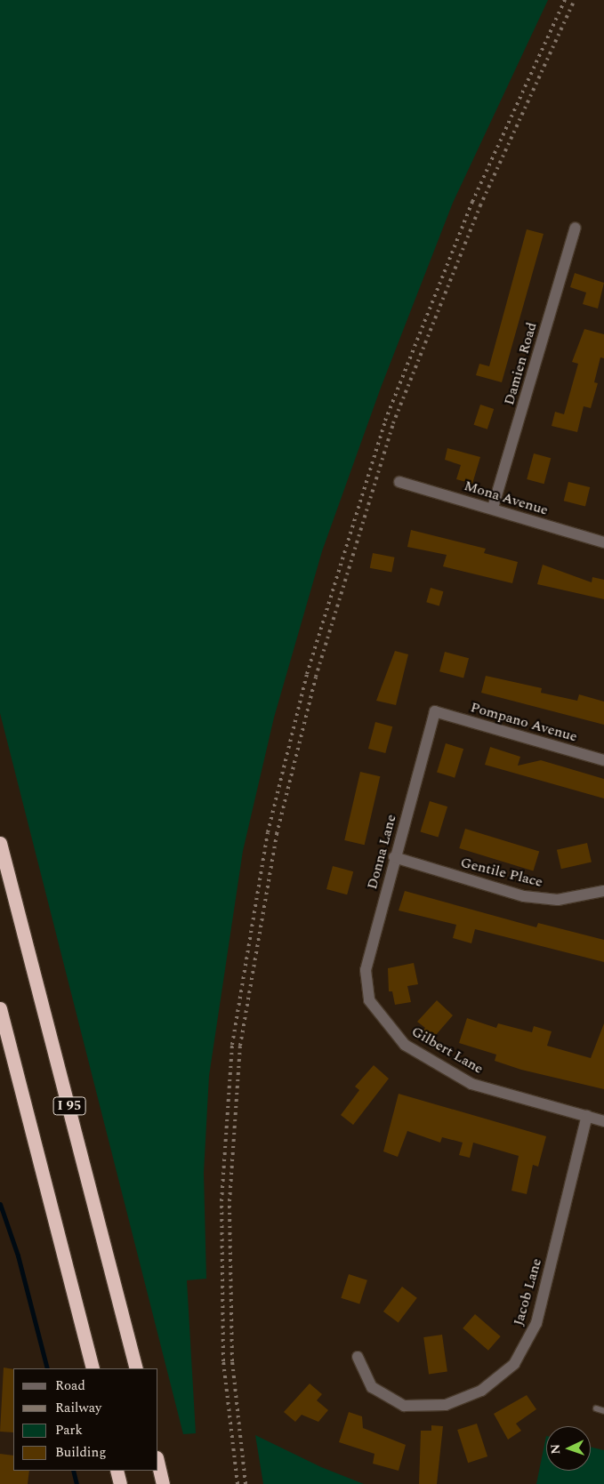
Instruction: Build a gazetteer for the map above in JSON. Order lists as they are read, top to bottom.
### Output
{
  "streets": {
    "highway": ["I 95"],
    "street": [
      "Damien Road",
      "Mona Avenue",
      "Pompano Avenue",
      "Donna Lane",
      "Gentile Place",
      "Gilbert Lane",
      "Jacob Lane"
    ]
  },
  "crossings": [
    ["Damien Road", "Mona Avenue"],
    ["Pompano Avenue", "Donna Lane"],
    ["Donna Lane", "Gentile Place"],
    ["Donna Lane", "Gilbert Lane"],
    ["Gilbert Lane", "Jacob Lane"]
  ],
  "legend": [
    "Road",
    "Railway",
    "Park",
    "Building"
  ],
  "north": "left"
}
